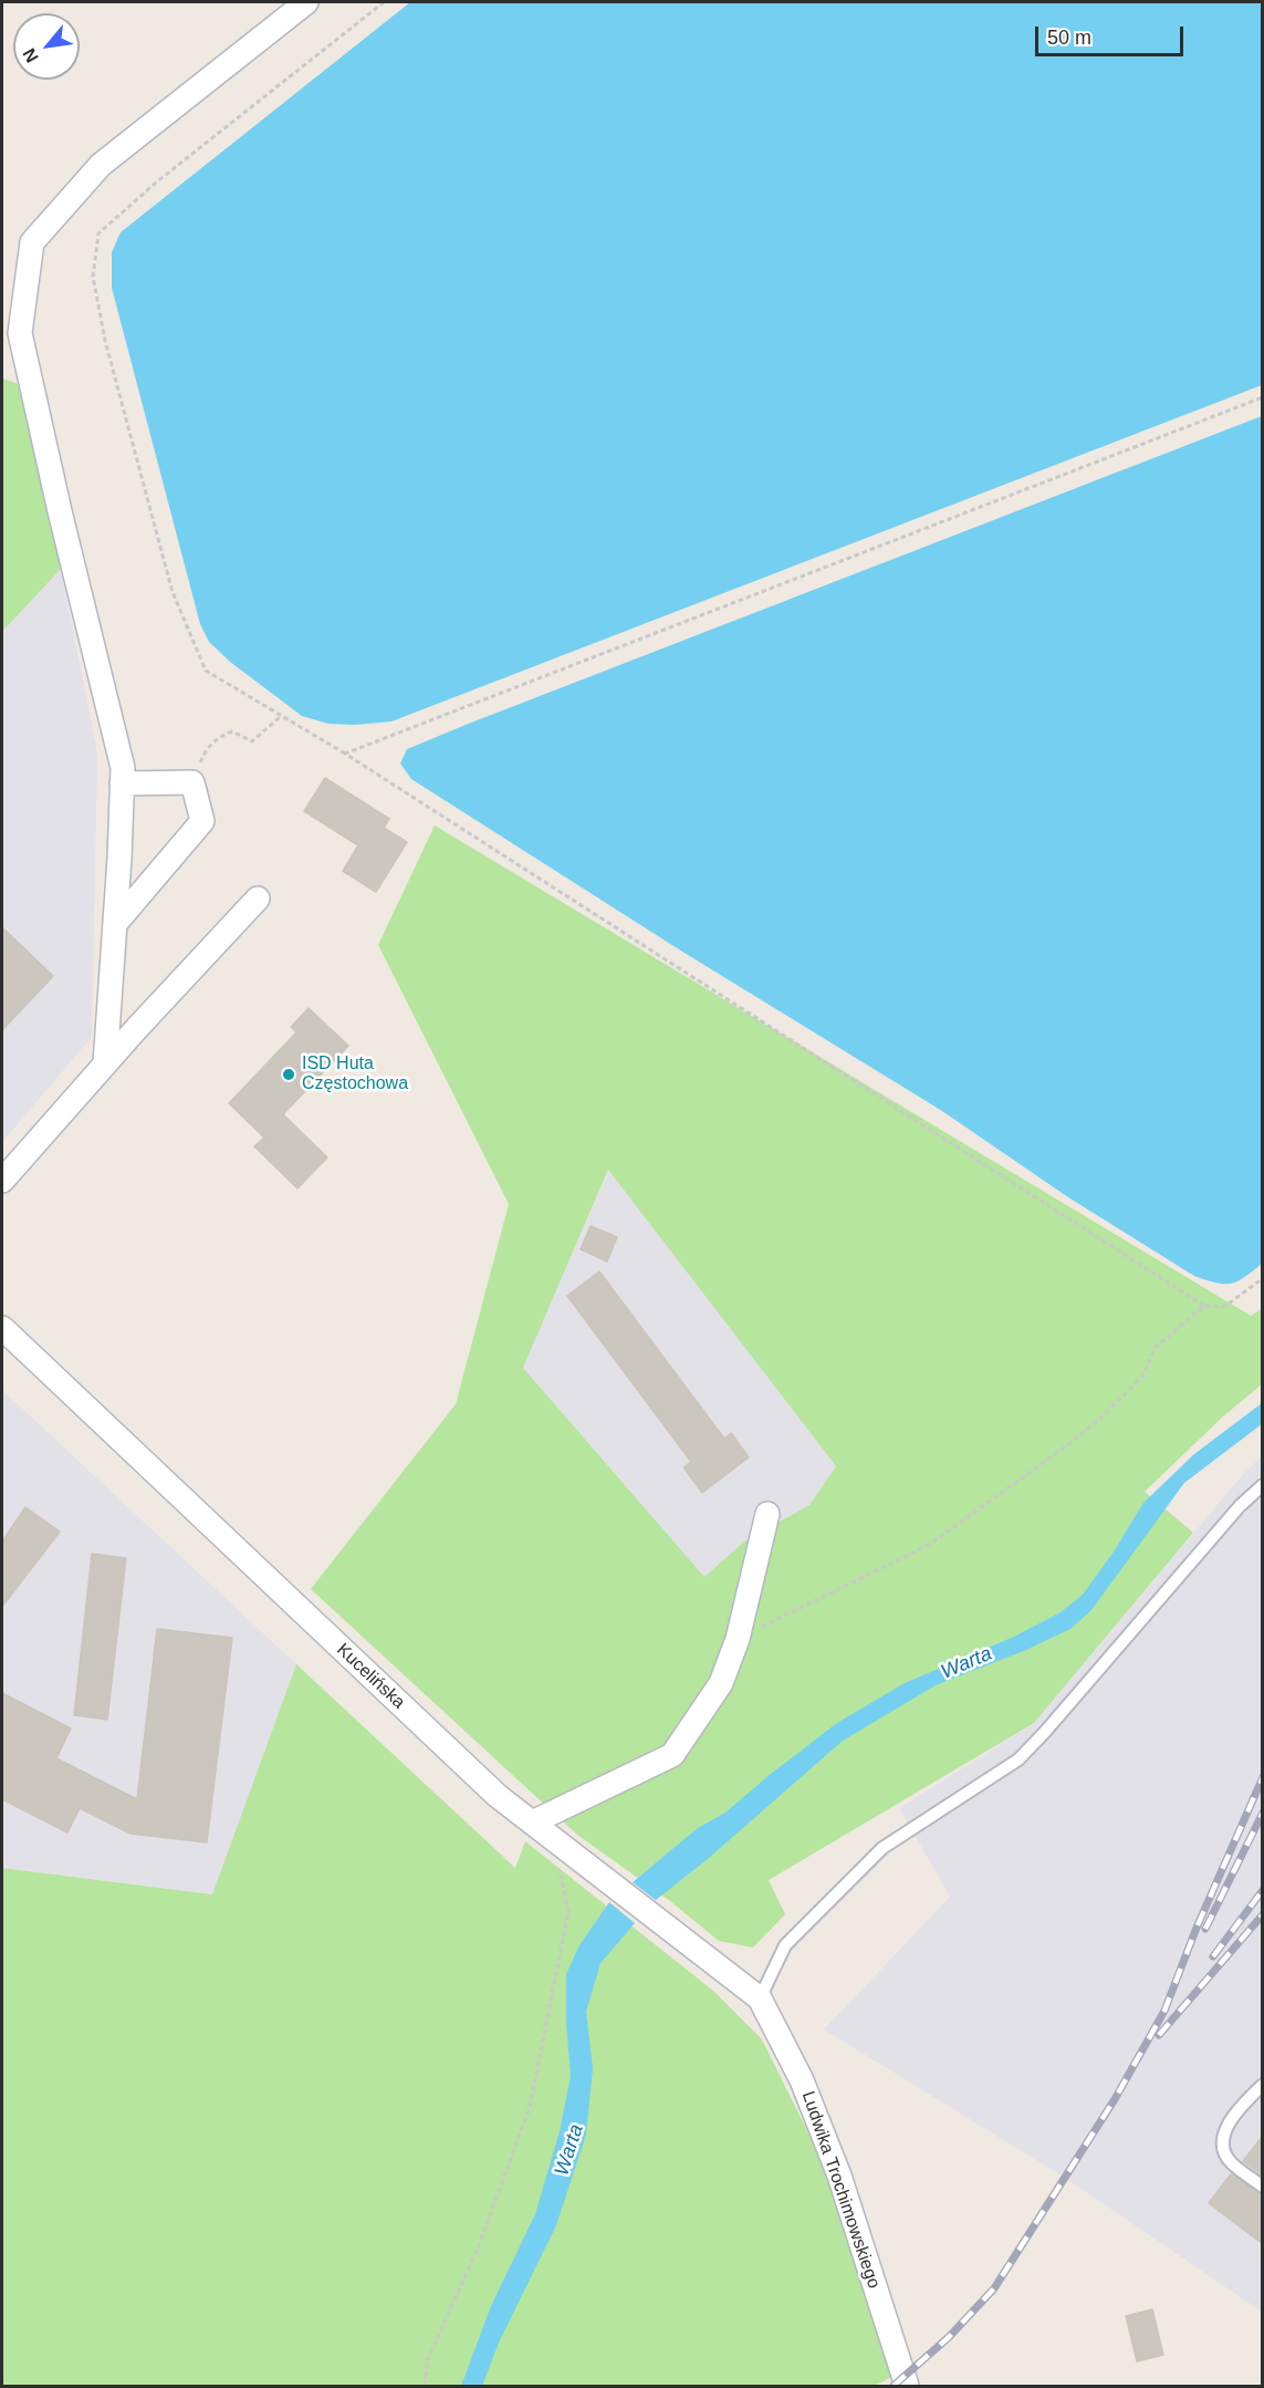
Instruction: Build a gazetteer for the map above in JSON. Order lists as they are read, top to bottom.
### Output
{
  "streets": {
    "street": ["Kucelińska", "Ludwika Trochimowskiego"]
  },
  "crossings": [
    ["Kucelińska", "Ludwika Trochimowskiego"]
  ],
  "water": ["Warta"],
  "places": ["ISD Huta Częstochowa"],
  "scale_bar": "50 m",
  "north": "bottom left"
}
